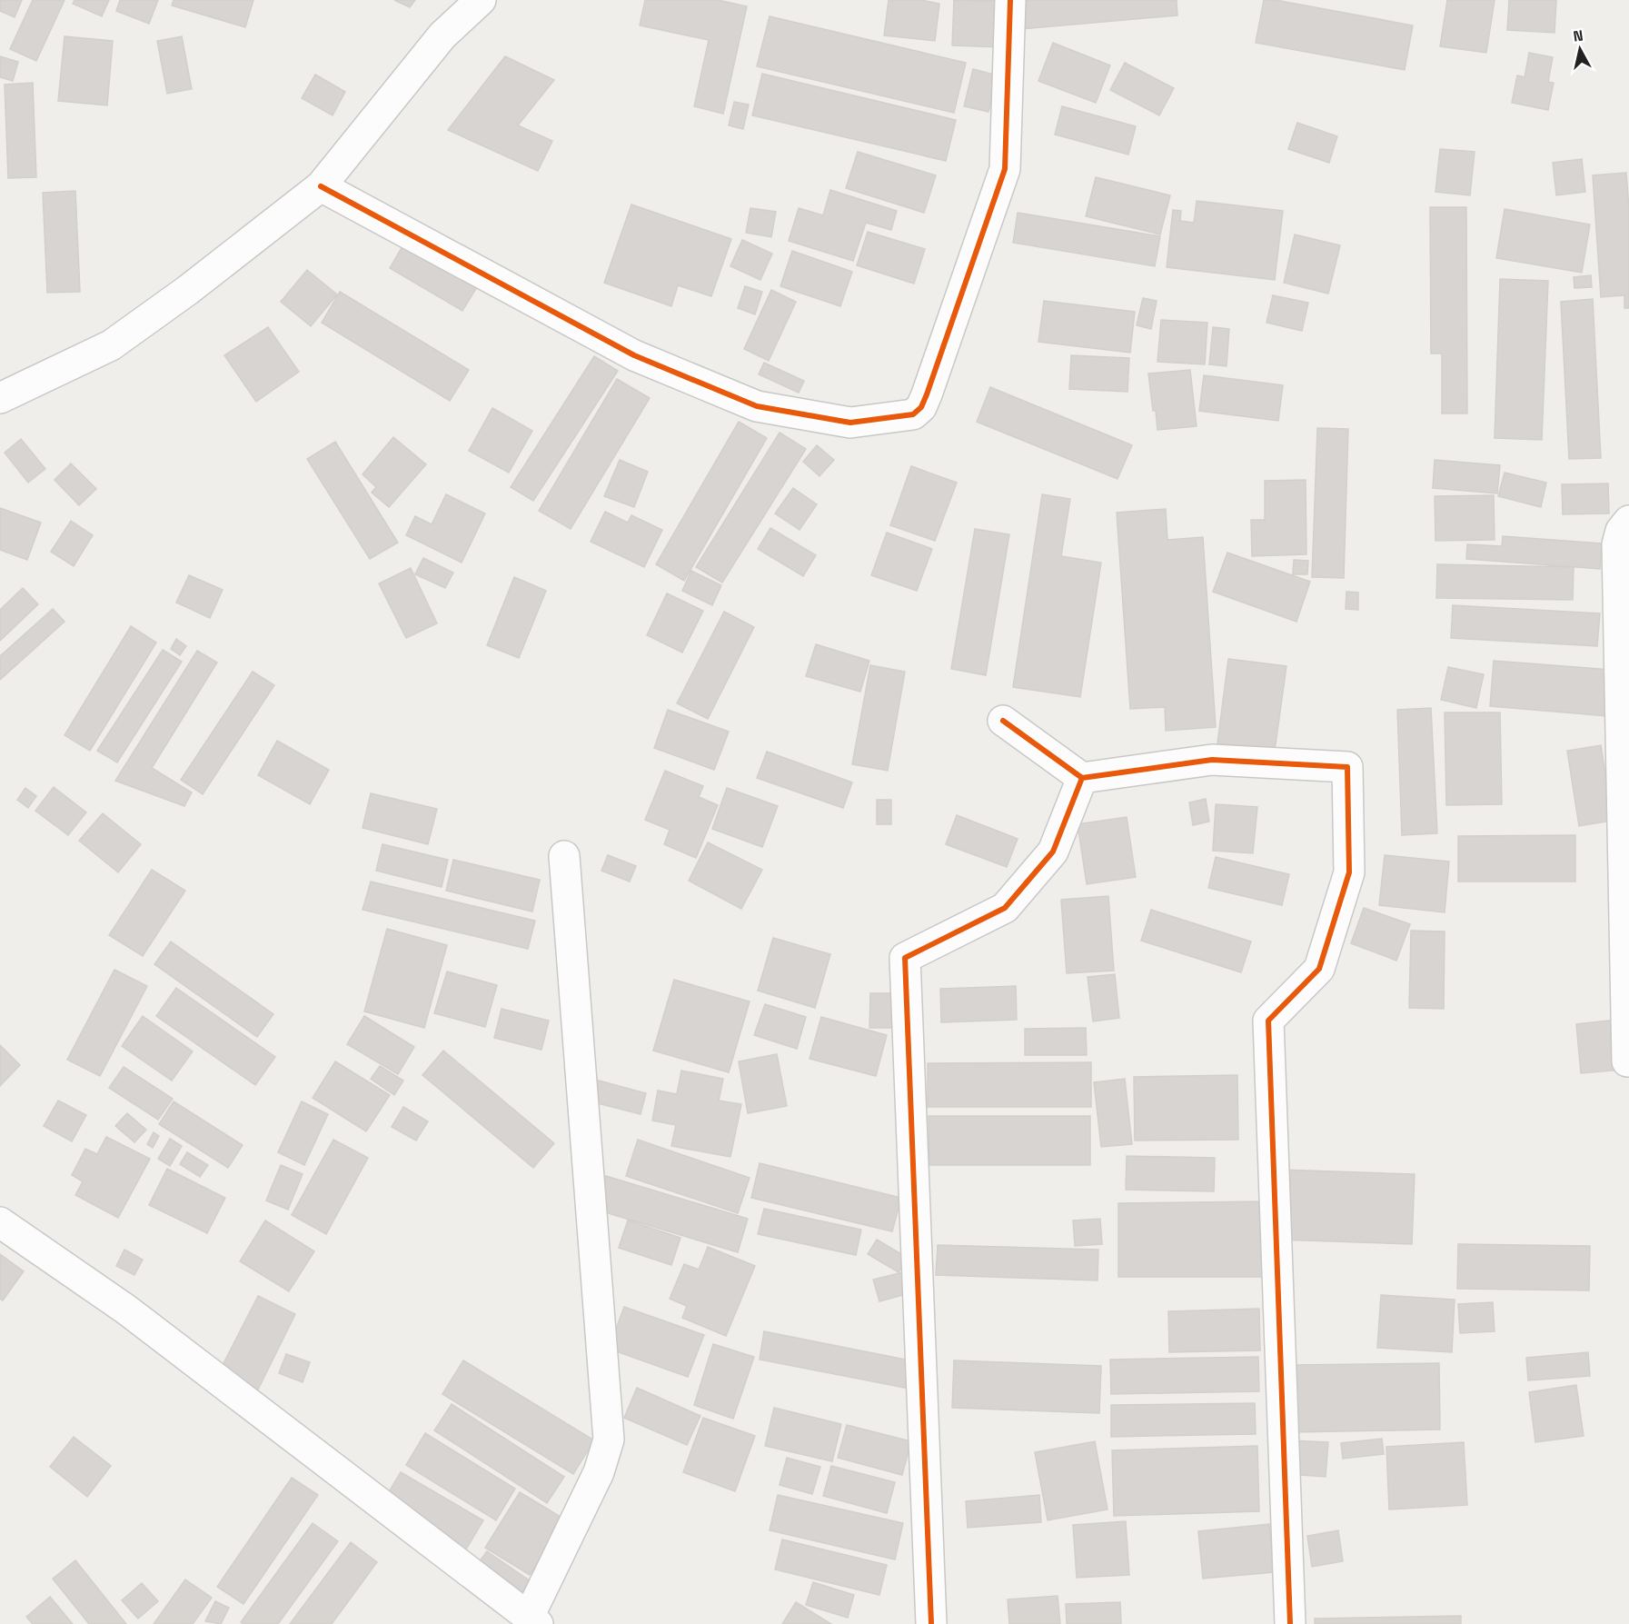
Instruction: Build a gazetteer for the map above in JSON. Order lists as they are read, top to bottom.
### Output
{
  "north": "top"
}
